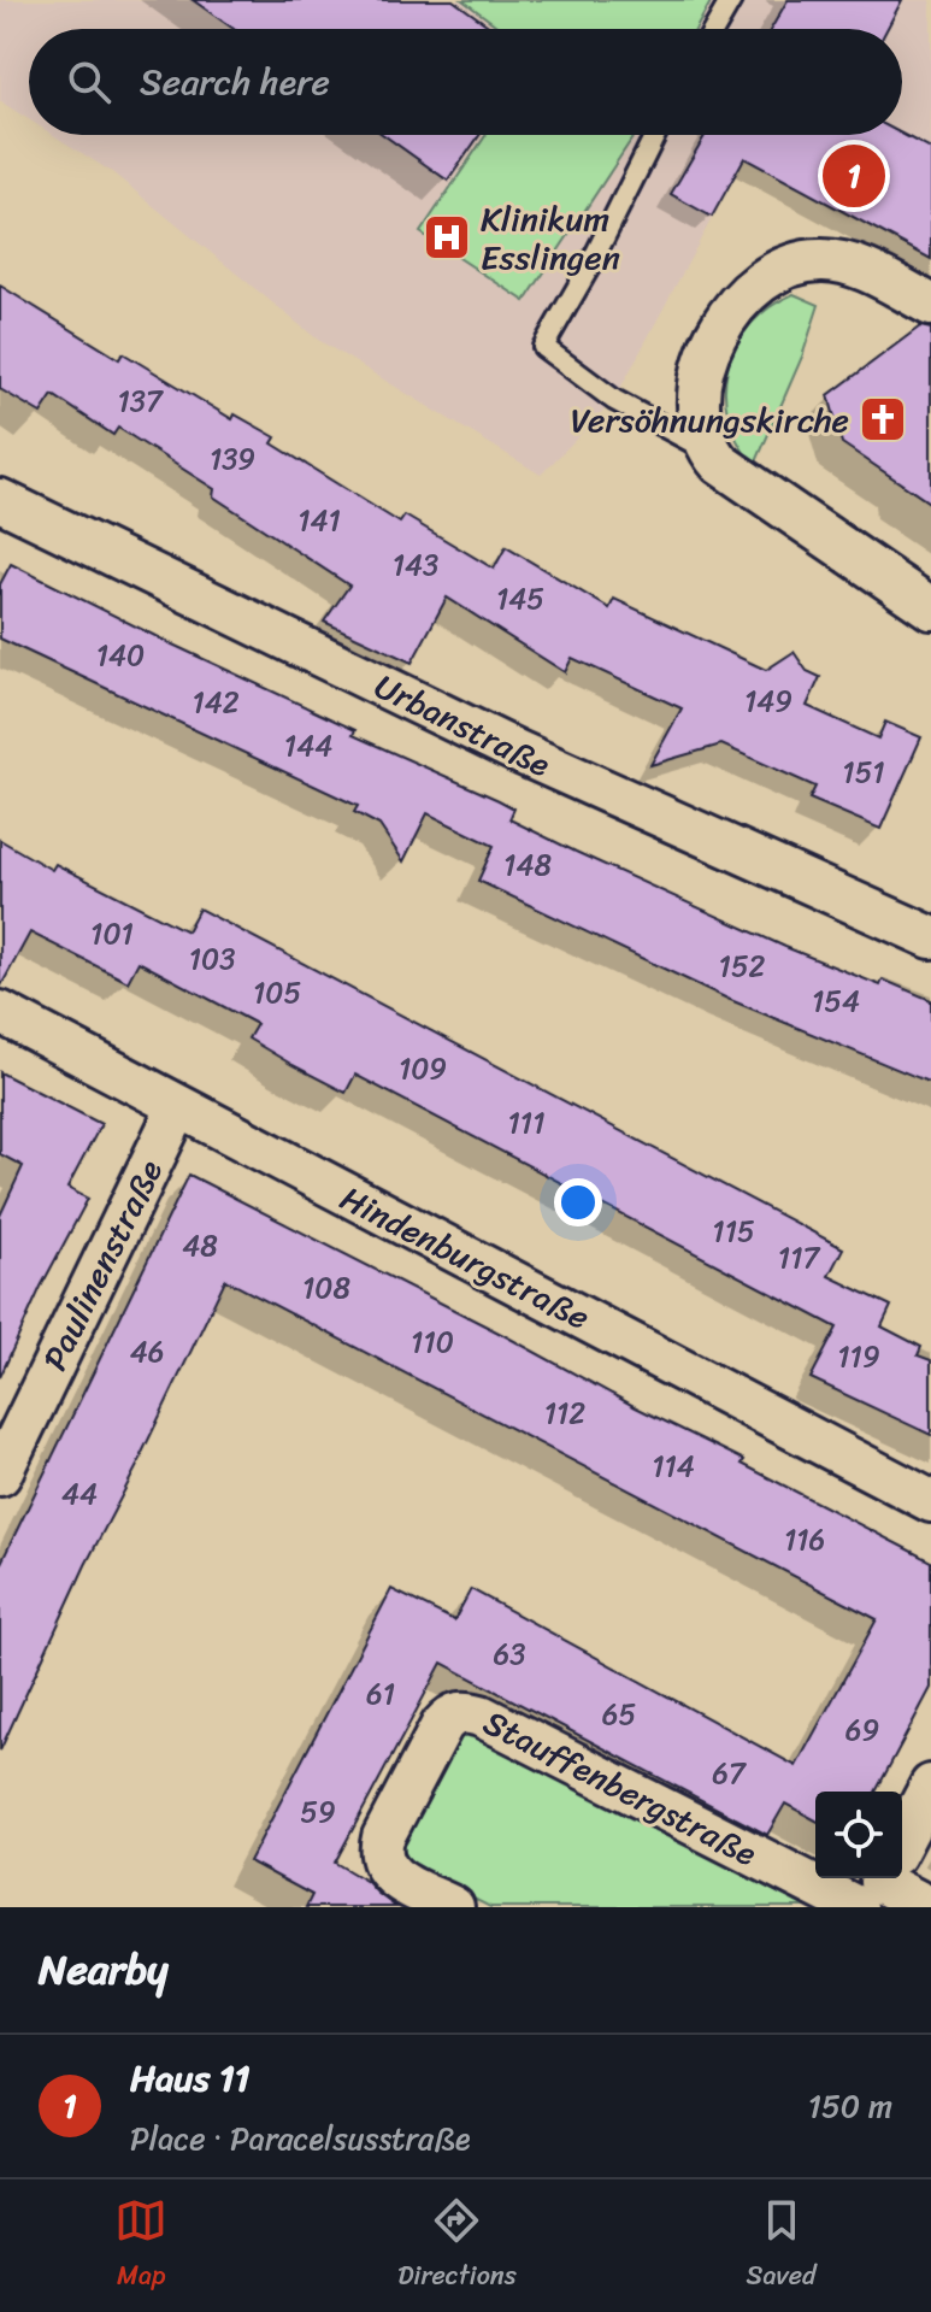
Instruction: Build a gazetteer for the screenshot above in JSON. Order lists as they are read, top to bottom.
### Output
{
  "streets": {
    "street": [
      "Urbanstraße",
      "Hindenburgstraße",
      "Paulinenstraße",
      "Stauffenbergstraße"
    ]
  },
  "crossings": [
    ["Hindenburgstraße", "Paulinenstraße"]
  ],
  "places": {
    "hospital": ["Klinikum Esslingen"],
    "church": ["Versöhnungskirche"]
  },
  "house_numbers": [
    "137",
    "139",
    "141",
    "143",
    "145",
    "140",
    "149",
    "142",
    "144",
    "151",
    "148",
    "101",
    "103",
    "152",
    "105",
    "154",
    "109",
    "111",
    "115",
    "48",
    "117",
    "108",
    "110",
    "46",
    "119",
    "112",
    "114",
    "44",
    "116",
    "63",
    "61",
    "65",
    "69",
    "67",
    "59"
  ],
  "page": {
    "search": "Search here",
    "pins": "1",
    "heading": "Nearby",
    "list": [
      {
        "mark": "1",
        "name": "Haus 11",
        "note": "Place · Paracelsusstraße",
        "value": "150 m"
      }
    ],
    "nav": ["Map", "Directions", "Saved"]
  }
}
